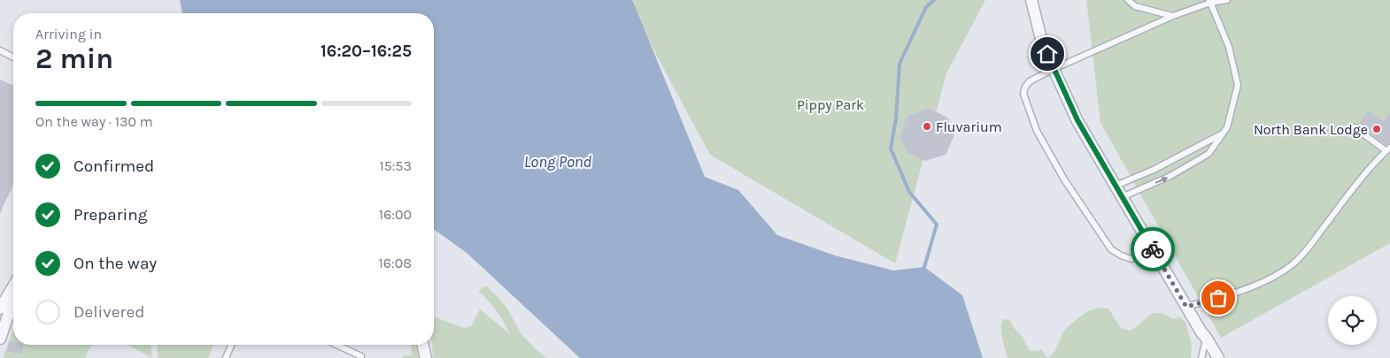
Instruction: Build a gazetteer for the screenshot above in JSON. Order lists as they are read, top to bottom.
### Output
{
  "water": ["Long Pond"],
  "parks": ["Pippy Park"],
  "places": ["Fluvarium", "North Bank Lodge"],
  "page": {
    "heading": ["2 min", "Arriving in", "16:20–16:25"],
    "bar": "On the way · 130 m",
    "list": [
      ["Confirmed", "15:53"],
      ["Preparing", "16:00"],
      ["On the way", "16:08"],
      "Delivered"
    ]
  }
}
